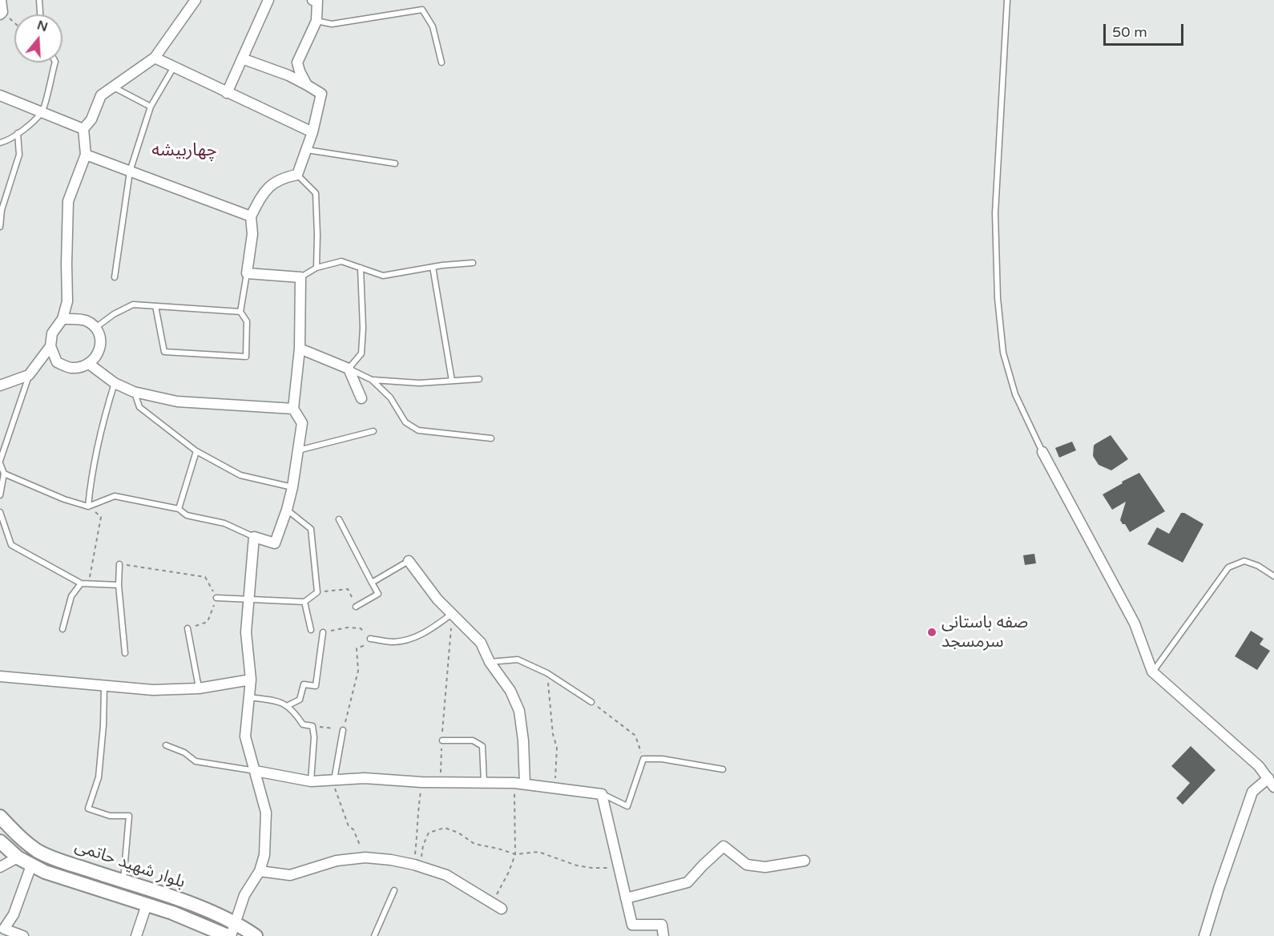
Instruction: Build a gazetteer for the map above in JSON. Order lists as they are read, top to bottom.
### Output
{
  "streets": {
    "main road": ["بلوار شهید حاتمی"]
  },
  "districts": ["چهاربیشه"],
  "places": ["صفه باستانی سرمسجد"],
  "scale_bar": "50 m",
  "north": "top"
}
